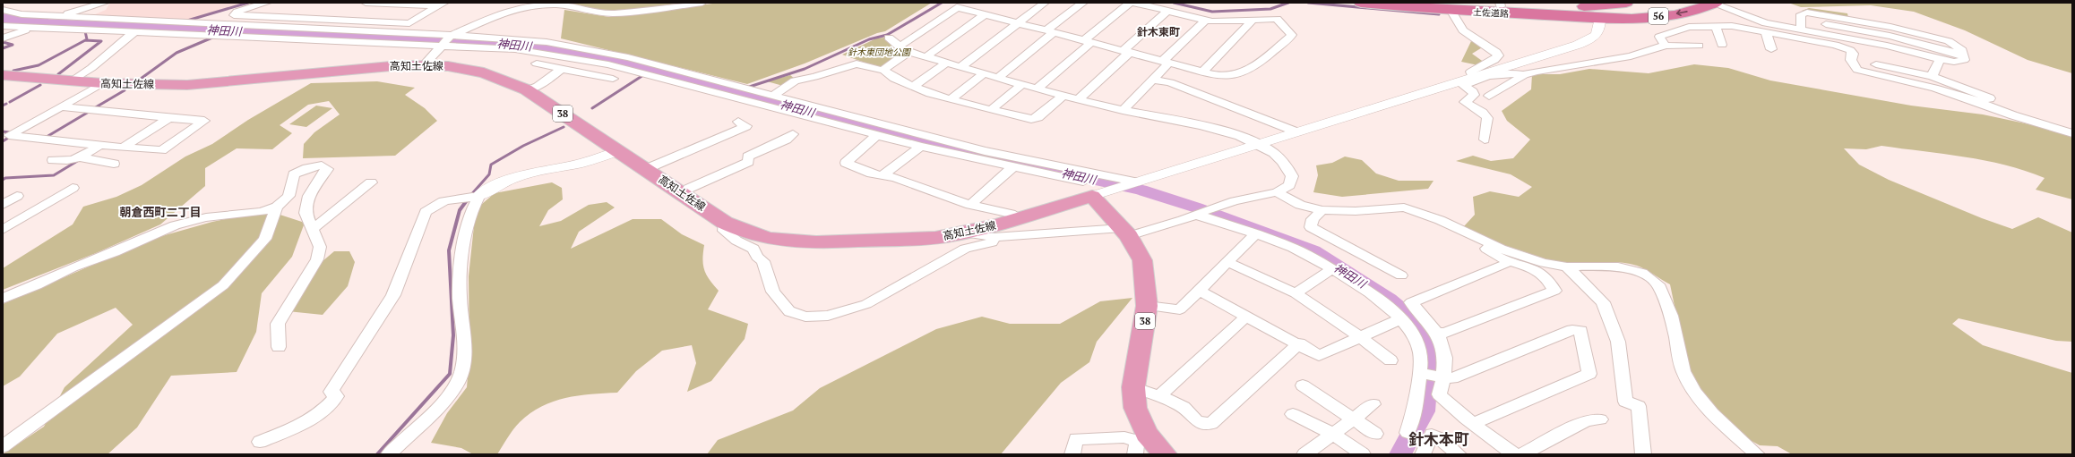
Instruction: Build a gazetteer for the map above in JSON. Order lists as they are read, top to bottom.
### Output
{
  "streets": {
    "highway": ["土佐道路", "56"],
    "main road": ["高知土佐線", "38"]
  },
  "crossings": [
    ["土佐道路", "56"],
    ["高知土佐線", "38"]
  ],
  "districts": ["針木東町", "朝倉西町二丁目", "針木本町"],
  "water": ["神田川"],
  "parks": ["針木東団地公園"]
}
